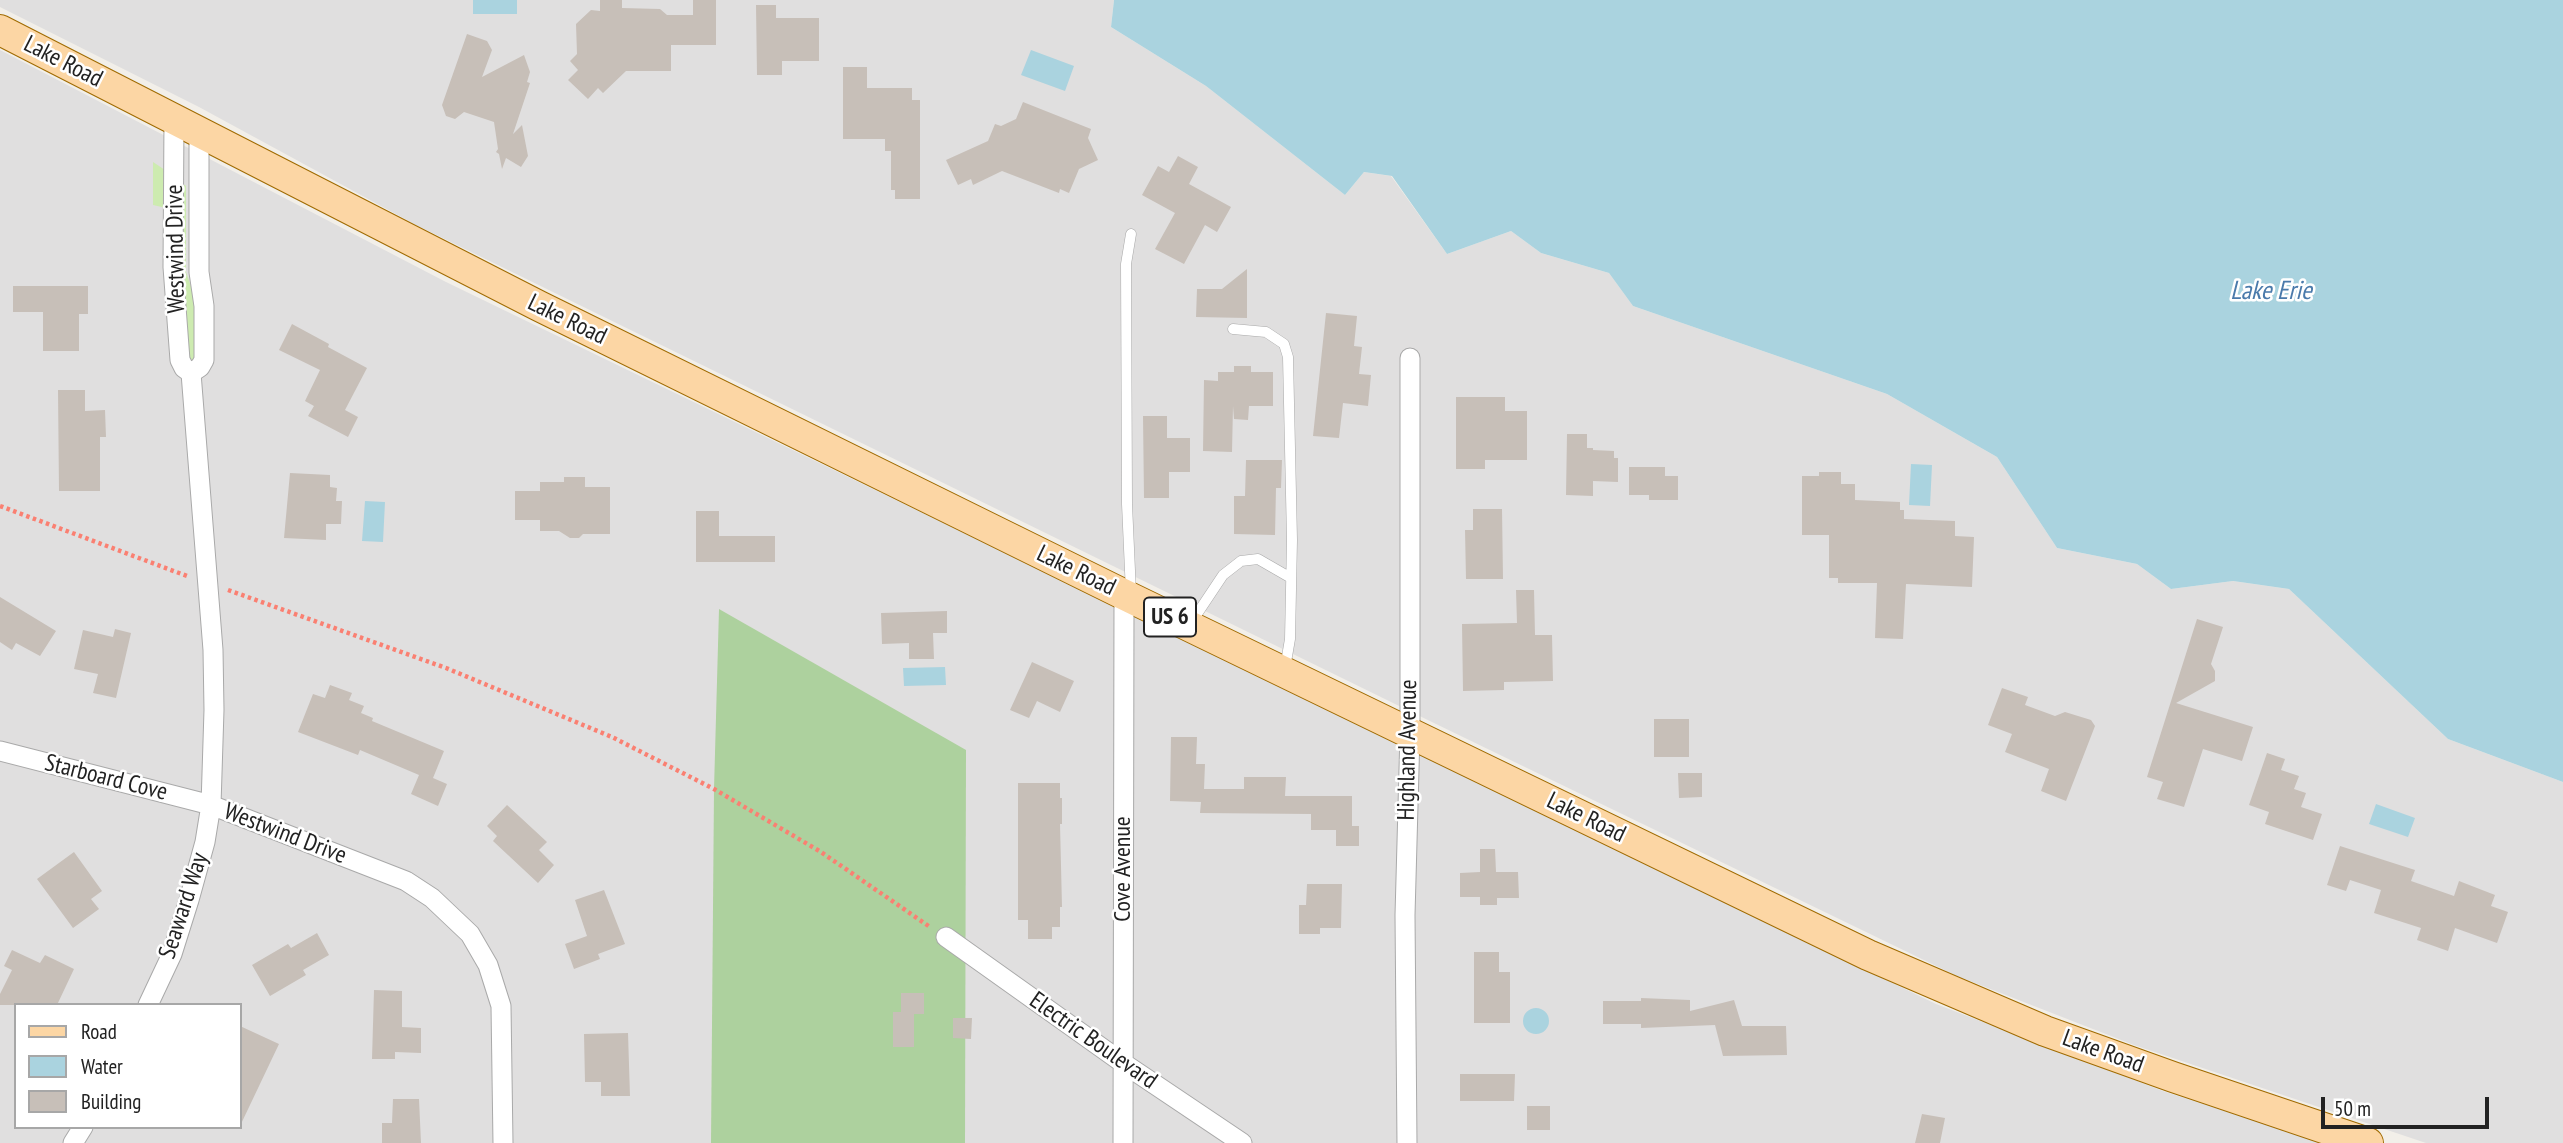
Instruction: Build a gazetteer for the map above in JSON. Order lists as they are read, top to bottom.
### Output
{
  "streets": {
    "main road": ["Lake Road", "US 6"],
    "street": [
      "Westwind Drive",
      "Highland Avenue",
      "Starboard Cove",
      "Cove Avenue",
      "Seaward Way",
      "Electric Boulevard"
    ]
  },
  "crossings": [
    ["Lake Road", "Westwind Drive"],
    ["Lake Road", "Highland Avenue"],
    ["Lake Road", "Cove Avenue"],
    ["Westwind Drive", "Starboard Cove"],
    ["Westwind Drive", "Seaward Way"],
    ["Starboard Cove", "Seaward Way"],
    ["Cove Avenue", "Electric Boulevard"]
  ],
  "water": ["Lake Erie"],
  "legend": ["Road", "Water", "Building"],
  "scale_bar": "50 m"
}
